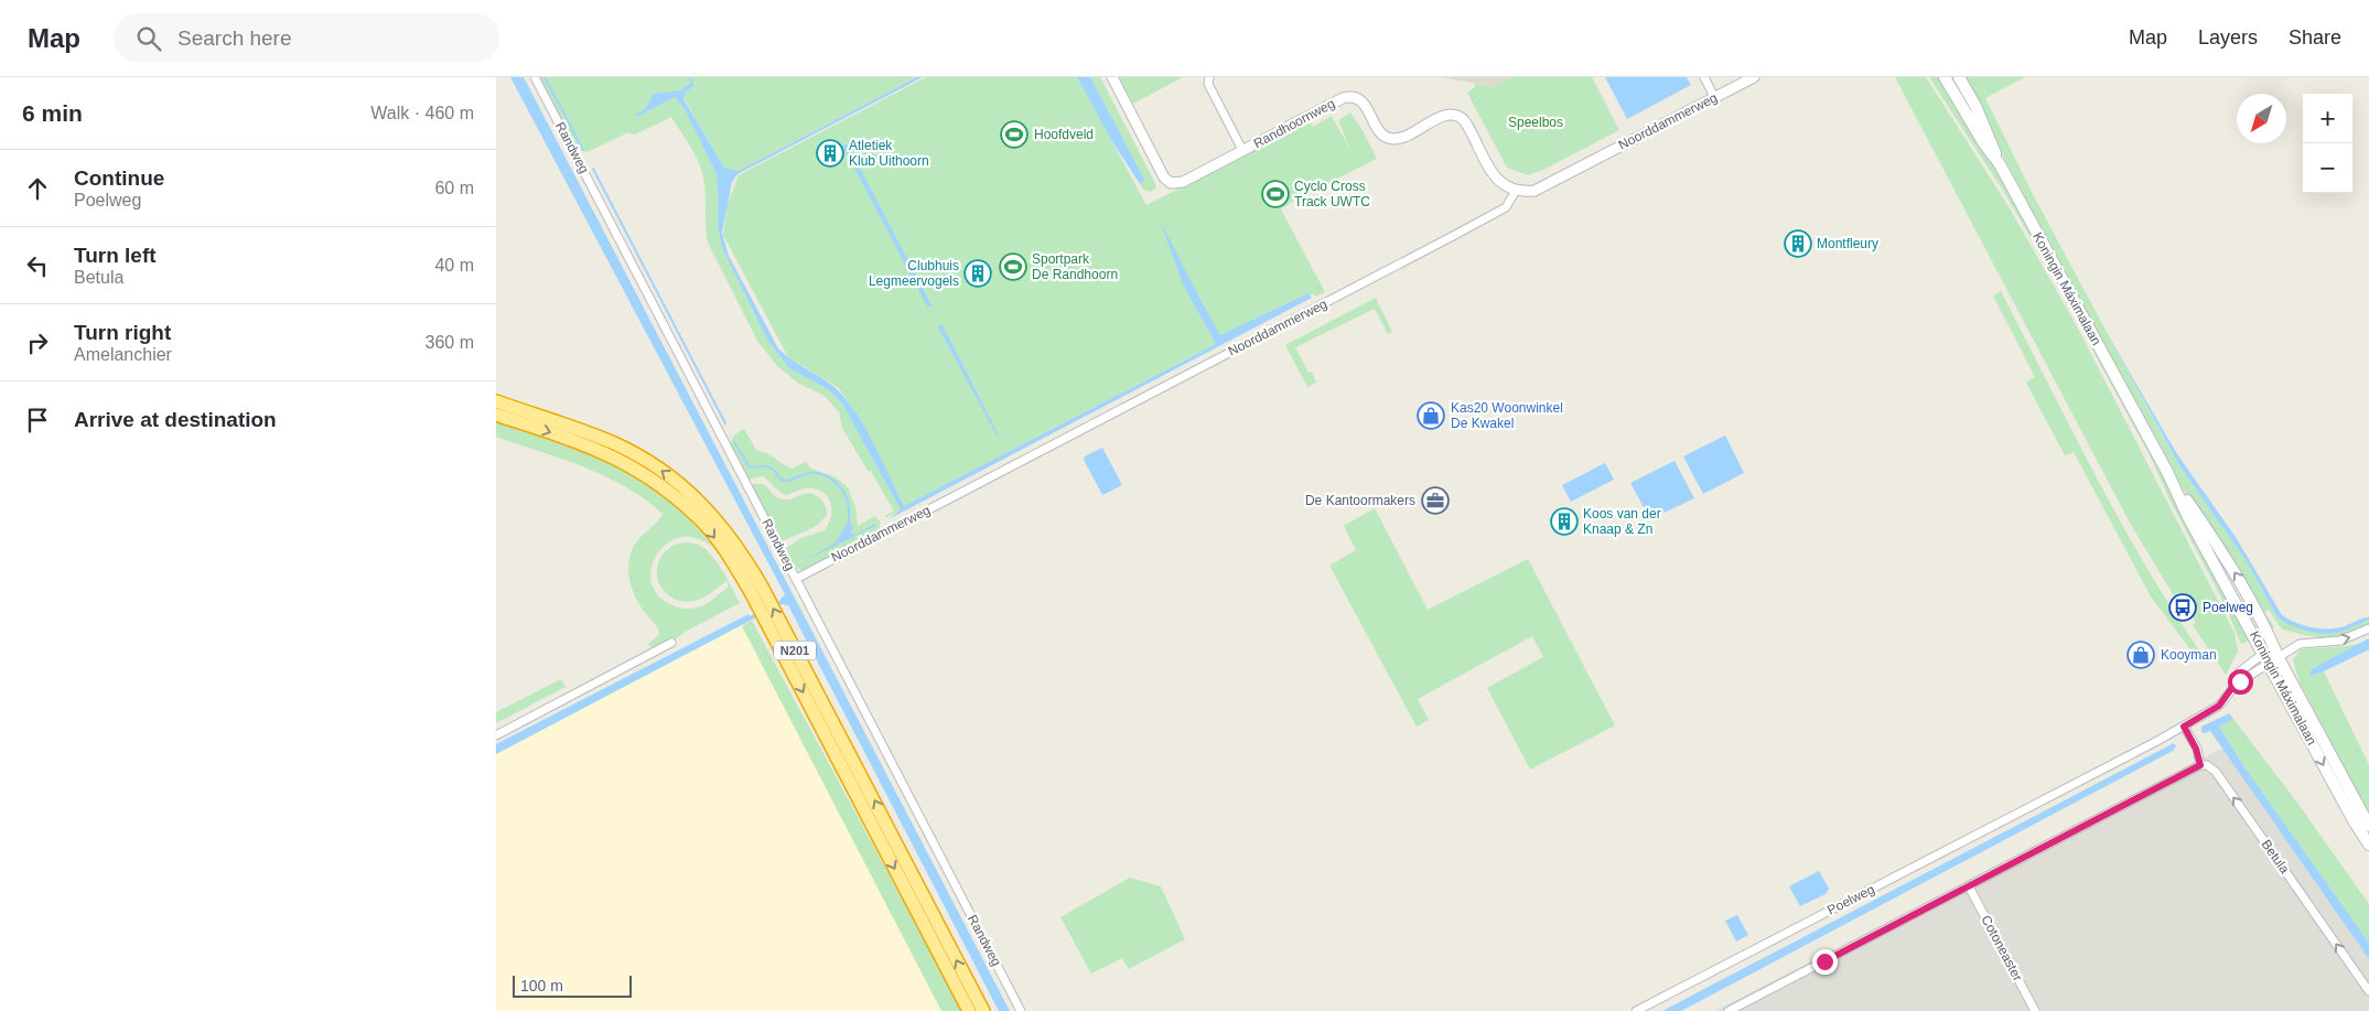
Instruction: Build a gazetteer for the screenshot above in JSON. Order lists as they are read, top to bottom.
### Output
{
  "streets": {
    "highway": ["N201"],
    "main road": ["Koningin Máximalaan"],
    "street": [
      "Noorddammerweg",
      "Randhoornweg",
      "Randweg",
      "Betula",
      "Poelweg",
      "Cotoneaster"
    ]
  },
  "crossings": [
    ["Noorddammerweg", "Randhoornweg"],
    ["Noorddammerweg", "Randweg"],
    ["Koningin Máximalaan", "Poelweg"]
  ],
  "one_way": ["Betula"],
  "parks": ["Speelbos"],
  "places": {
    "sports": ["Hoofdveld", "Cyclo Cross Track UWTC", "Sportpark De Randhoorn"],
    "building": [
      "Atletiek Klub Uithoorn",
      "Montfleury",
      "Clubhuis Legmeervogels",
      "Koos van der Knaap & Zn"
    ],
    "shop": ["Kas20 Woonwinkel De Kwakel", "Kooyman"],
    "office": ["De Kantoormakers"],
    "bus stop": ["Poelweg"]
  },
  "scale_bar": "100 m",
  "north": "bottom left",
  "page": {
    "header": "Map",
    "search": "Search here",
    "nav": ["Map", "Layers", "Share"],
    "heading": ["6 min", "Walk · 460 m"],
    "map_buttons": ["+", "−"],
    "list": [
      ["Continue", "Poelweg", "60 m"],
      ["Turn left", "Betula", "40 m"],
      ["Turn right", "Amelanchier", "360 m"],
      "Arrive at destination"
    ],
    "scale": "100 m"
  }
}
